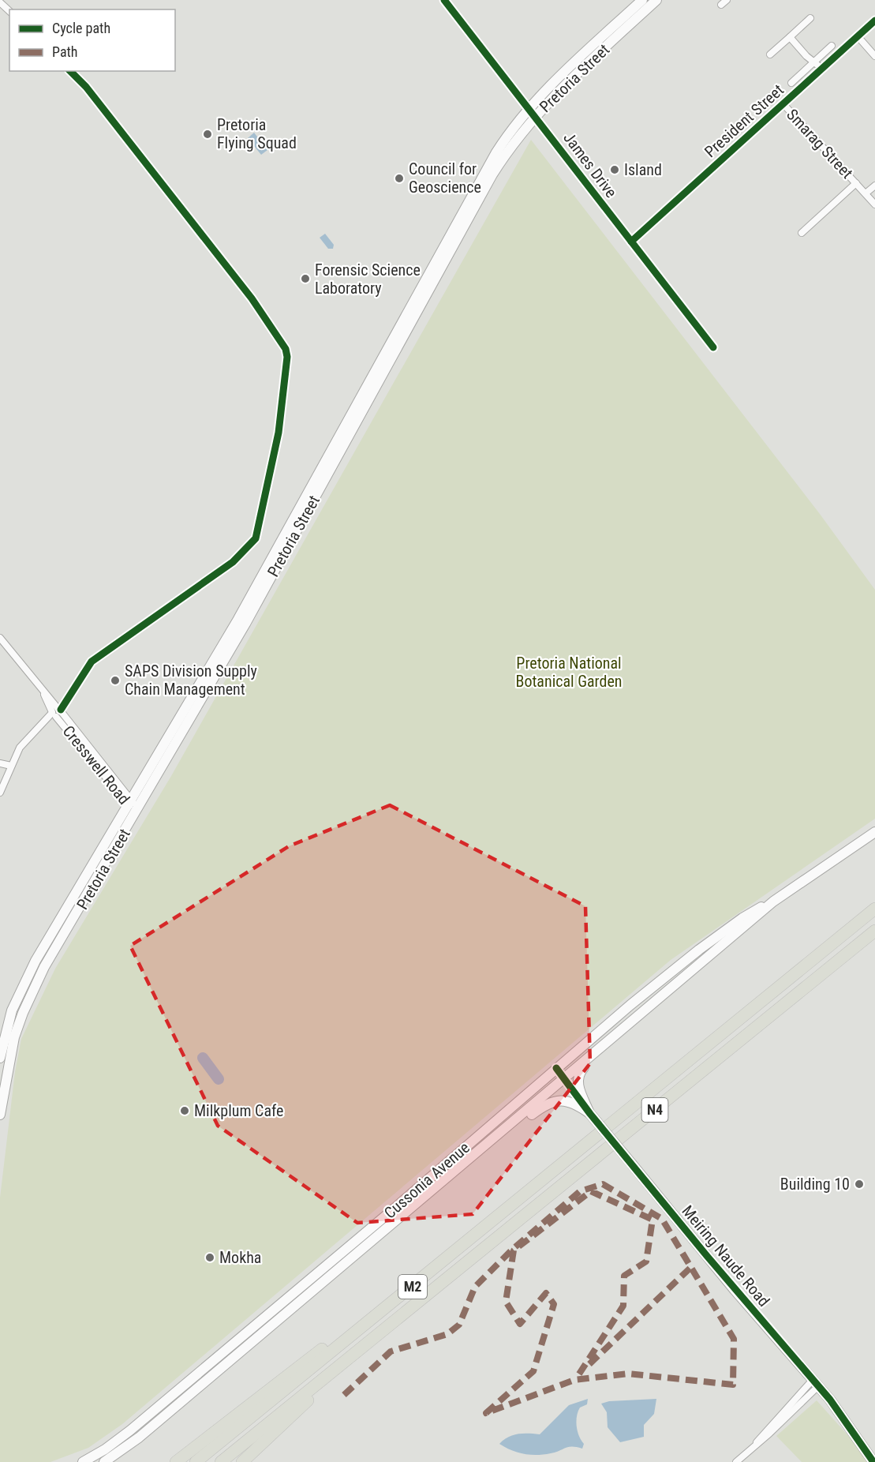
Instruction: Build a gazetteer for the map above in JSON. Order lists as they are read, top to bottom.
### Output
{
  "streets": {
    "highway": ["N4", "M2"],
    "main road": ["Pretoria Street", "Cussonia Avenue", "Meiring Naude Road"],
    "street": [
      "President Street",
      "Smarag Street",
      "James Drive",
      "Cresswell Road"
    ]
  },
  "crossings": [
    ["Pretoria Street", "James Drive"],
    ["Pretoria Street", "Cresswell Road"],
    ["President Street", "Smarag Street"],
    ["President Street", "James Drive"],
    ["N4", "M2"],
    ["Cussonia Avenue", "Meiring Naude Road"]
  ],
  "parks": ["Pretoria National Botanical Garden"],
  "places": [
    "Pretoria Flying Squad",
    "Island",
    "Council for Geoscience",
    "Forensic Science Laboratory",
    "SAPS Division Supply Chain Management",
    "Milkplum Cafe",
    "Building 10",
    "Mokha"
  ],
  "legend": ["Cycle path", "Path"]
}
